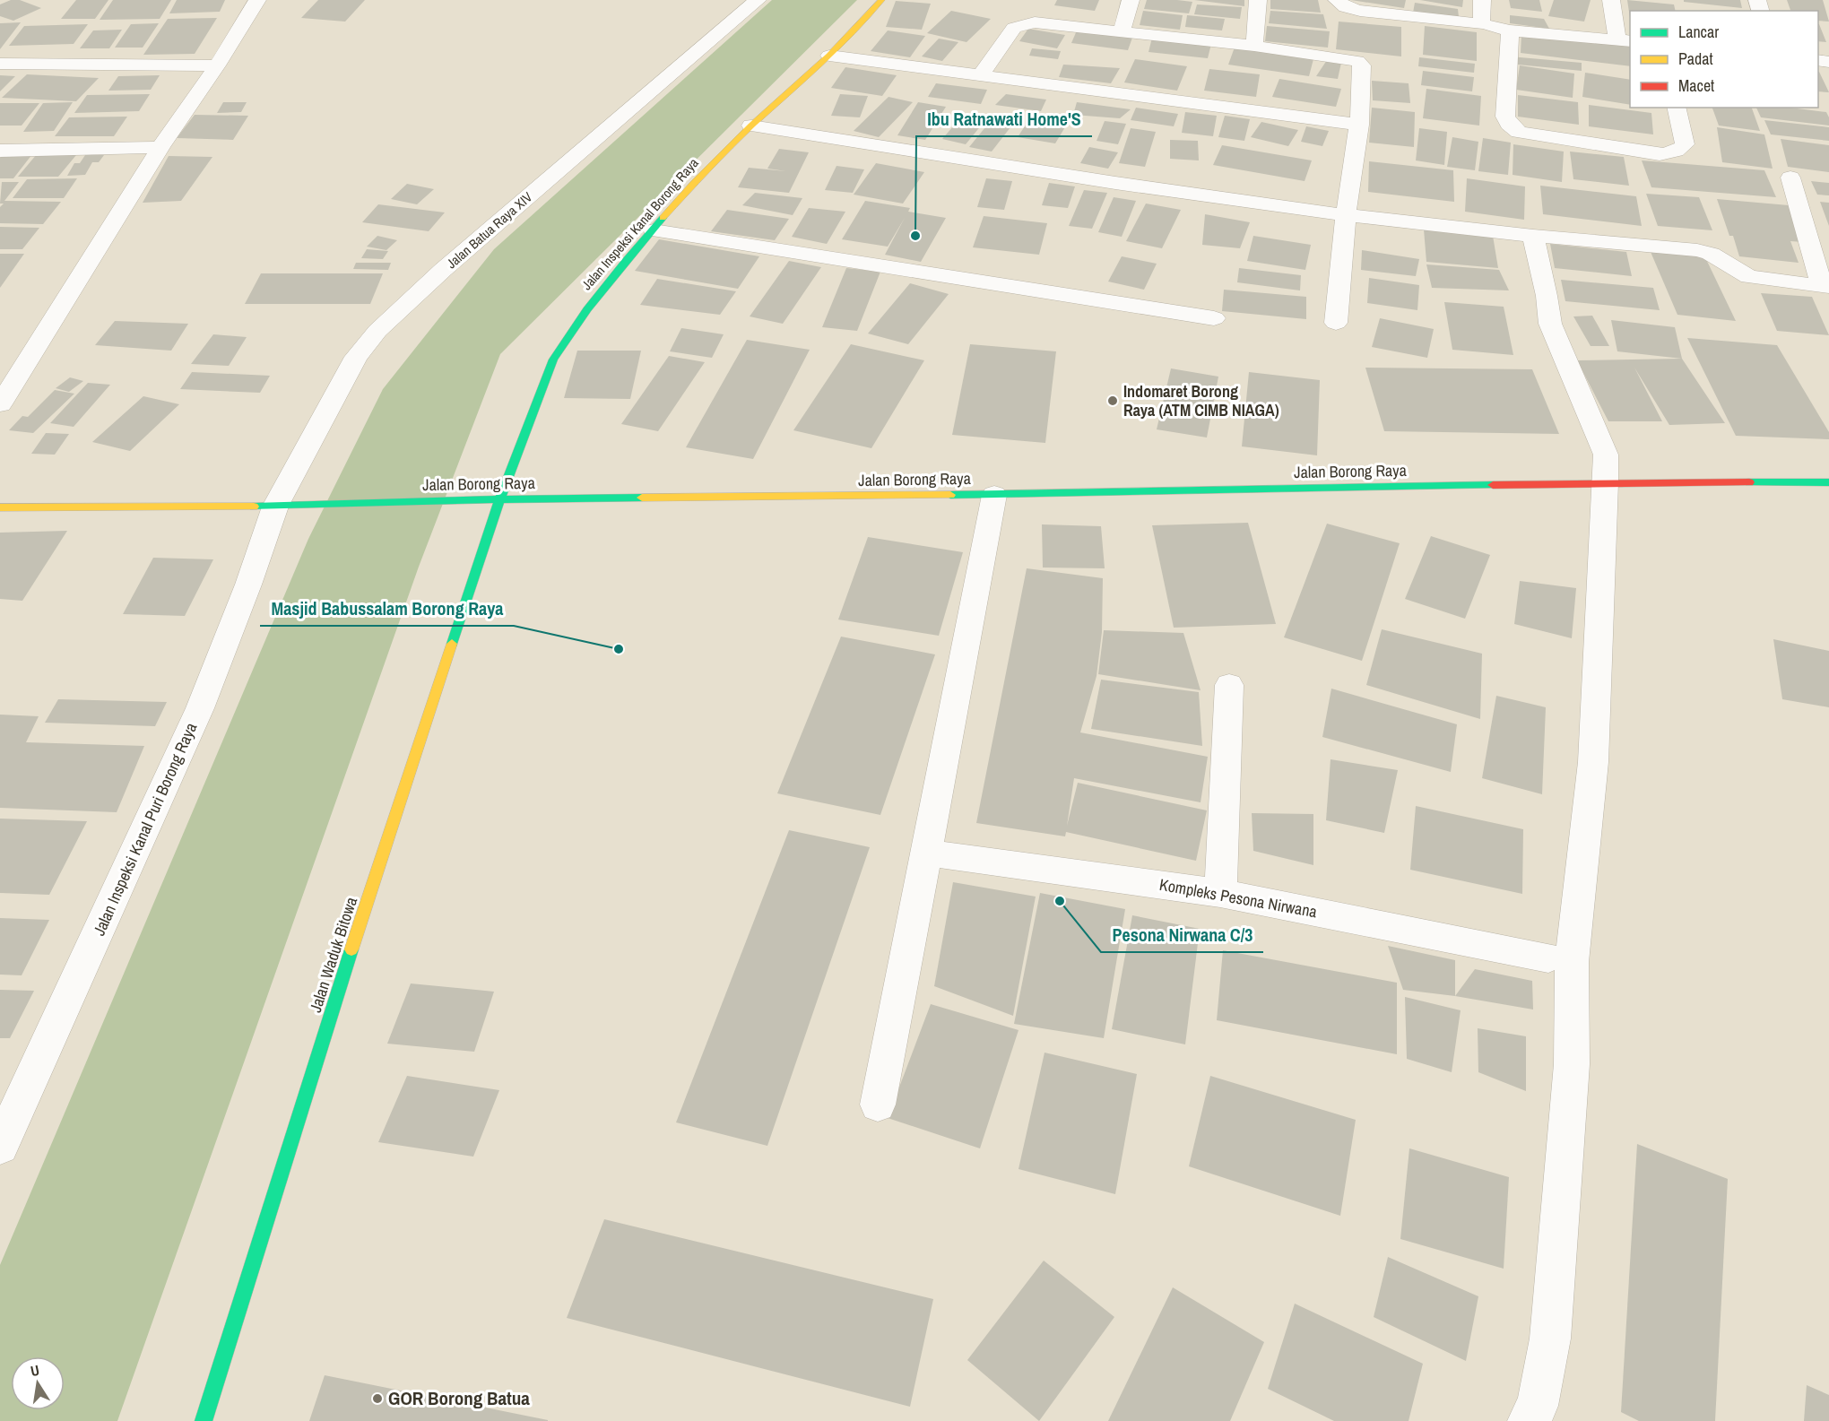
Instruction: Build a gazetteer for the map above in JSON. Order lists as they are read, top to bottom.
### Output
{
  "streets": {
    "street": [
      "Jalan Inspeksi Kanal Borong Raya",
      "Jalan Batua Raya XIV",
      "Jalan Borong Raya",
      "Jalan Inspeksi Kanal Puri Borong Raya",
      "Kompleks Pesona Nirwana",
      "Jalan Waduk Bitowa"
    ]
  },
  "crossings": [
    ["Jalan Inspeksi Kanal Borong Raya", "Jalan Borong Raya"],
    ["Jalan Inspeksi Kanal Borong Raya", "Jalan Waduk Bitowa"],
    ["Jalan Batua Raya XIV", "Jalan Borong Raya"],
    ["Jalan Batua Raya XIV", "Jalan Inspeksi Kanal Puri Borong Raya"],
    ["Jalan Borong Raya", "Jalan Inspeksi Kanal Puri Borong Raya"],
    ["Jalan Borong Raya", "Jalan Waduk Bitowa"]
  ],
  "places": [
    "Ibu Ratnawati Home'S",
    "Indomaret Borong Raya (ATM CIMB NIAGA)",
    "Masjid Babussalam Borong Raya",
    "Pesona Nirwana C/3",
    "GOR Borong Batua"
  ],
  "legend": ["Lancar", "Padat", "Macet"],
  "north": "top"
}
